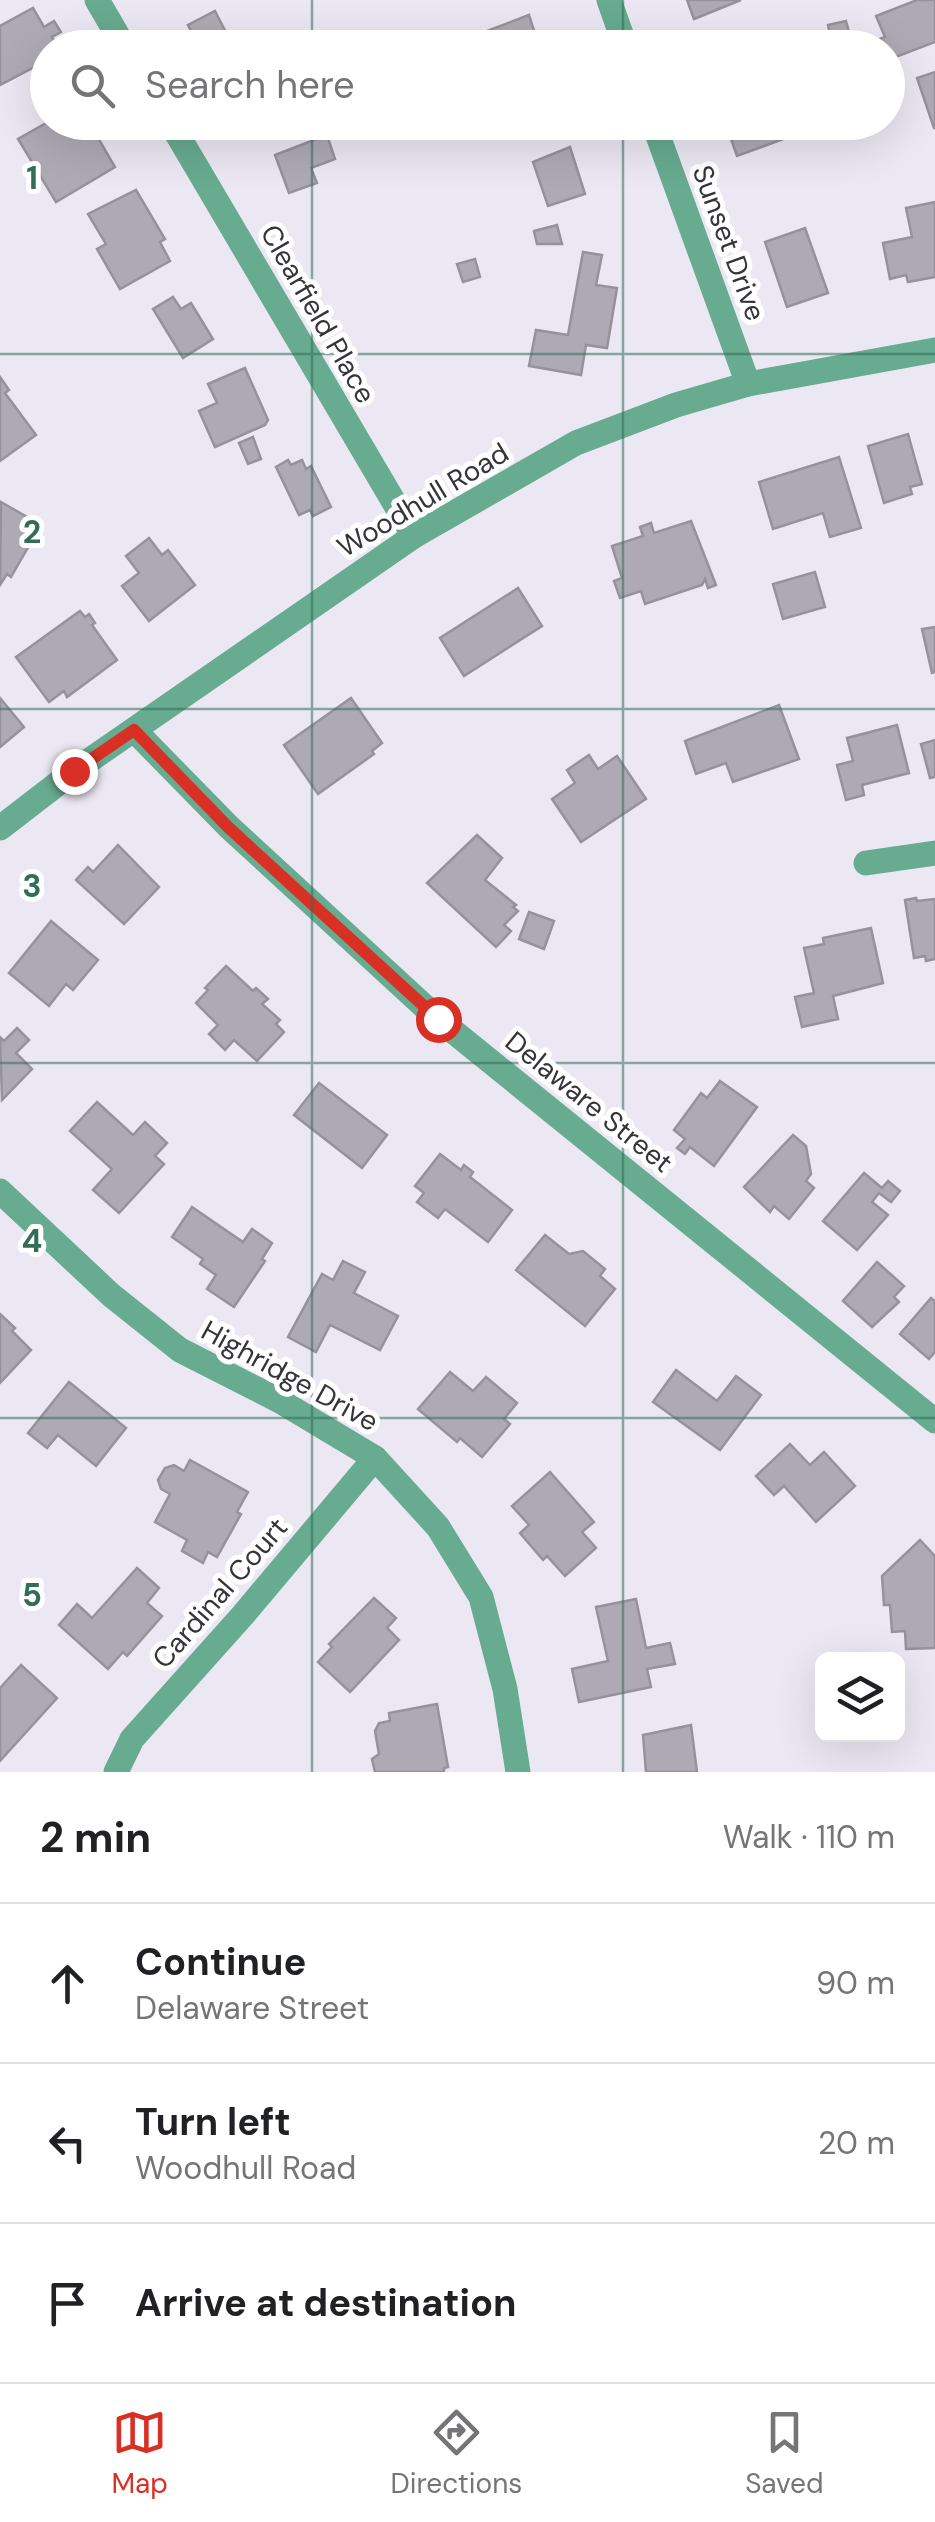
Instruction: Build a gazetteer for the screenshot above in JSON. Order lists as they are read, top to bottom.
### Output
{
  "streets": {
    "street": [
      "Sunset Drive",
      "Clearfield Place",
      "Woodhull Road",
      "Delaware Street",
      "Highridge Drive",
      "Cardinal Court"
    ]
  },
  "crossings": [
    ["Sunset Drive", "Woodhull Road"],
    ["Clearfield Place", "Woodhull Road"],
    ["Woodhull Road", "Delaware Street"],
    ["Highridge Drive", "Cardinal Court"]
  ],
  "page": {
    "search": "Search here",
    "heading": ["2 min", "Walk · 110 m"],
    "list": [
      ["Continue", "Delaware Street", "90 m"],
      ["Turn left", "Woodhull Road", "20 m"],
      "Arrive at destination"
    ],
    "nav": ["Map", "Directions", "Saved"]
  },
  "grid": {
    "rows": [
      "1",
      "2",
      "3",
      "4",
      "5"
    ]
  }
}
